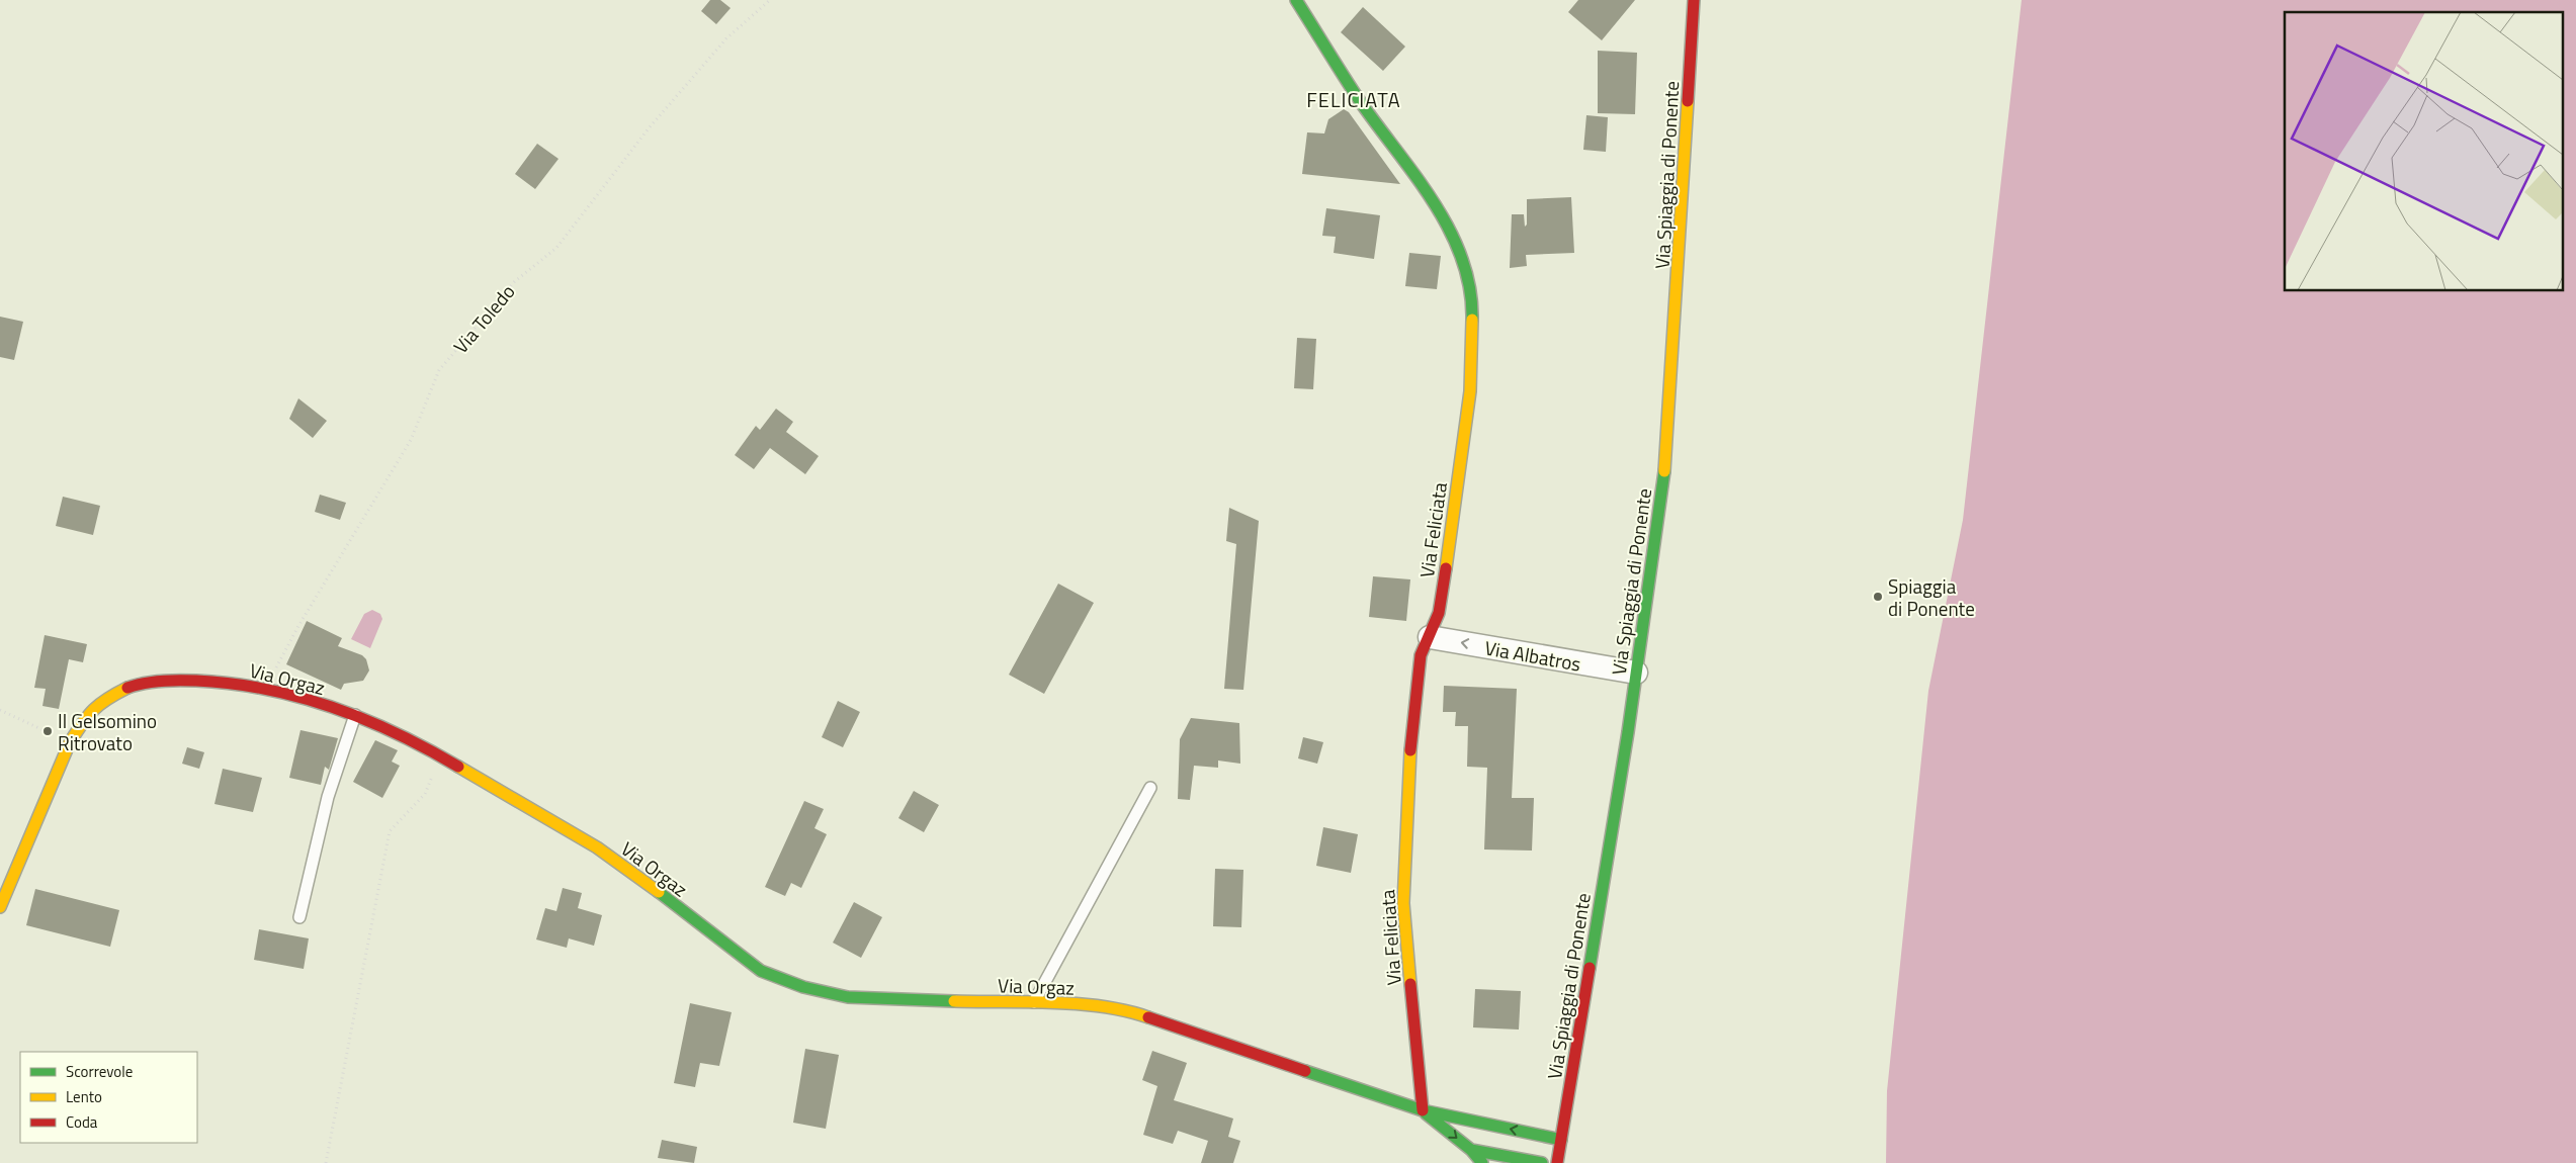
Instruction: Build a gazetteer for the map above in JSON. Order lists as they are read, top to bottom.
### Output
{
  "streets": {
    "street": [
      "Via Spiaggia di Ponente",
      "Via Feliciata",
      "Via Albatros",
      "Via Orgaz"
    ],
    "path": ["Via Toledo"]
  },
  "crossings": [
    ["Via Spiaggia di Ponente", "Via Albatros"],
    ["Via Toledo", "Via Orgaz"],
    ["Via Feliciata", "Via Albatros"],
    ["Via Feliciata", "Via Orgaz"]
  ],
  "one_way": ["Via Albatros"],
  "districts": ["FELICIATA"],
  "places": ["Spiaggia di Ponente", "Il Gelsomino Ritrovato"],
  "legend": ["Scorrevole", "Lento", "Coda"]
}
